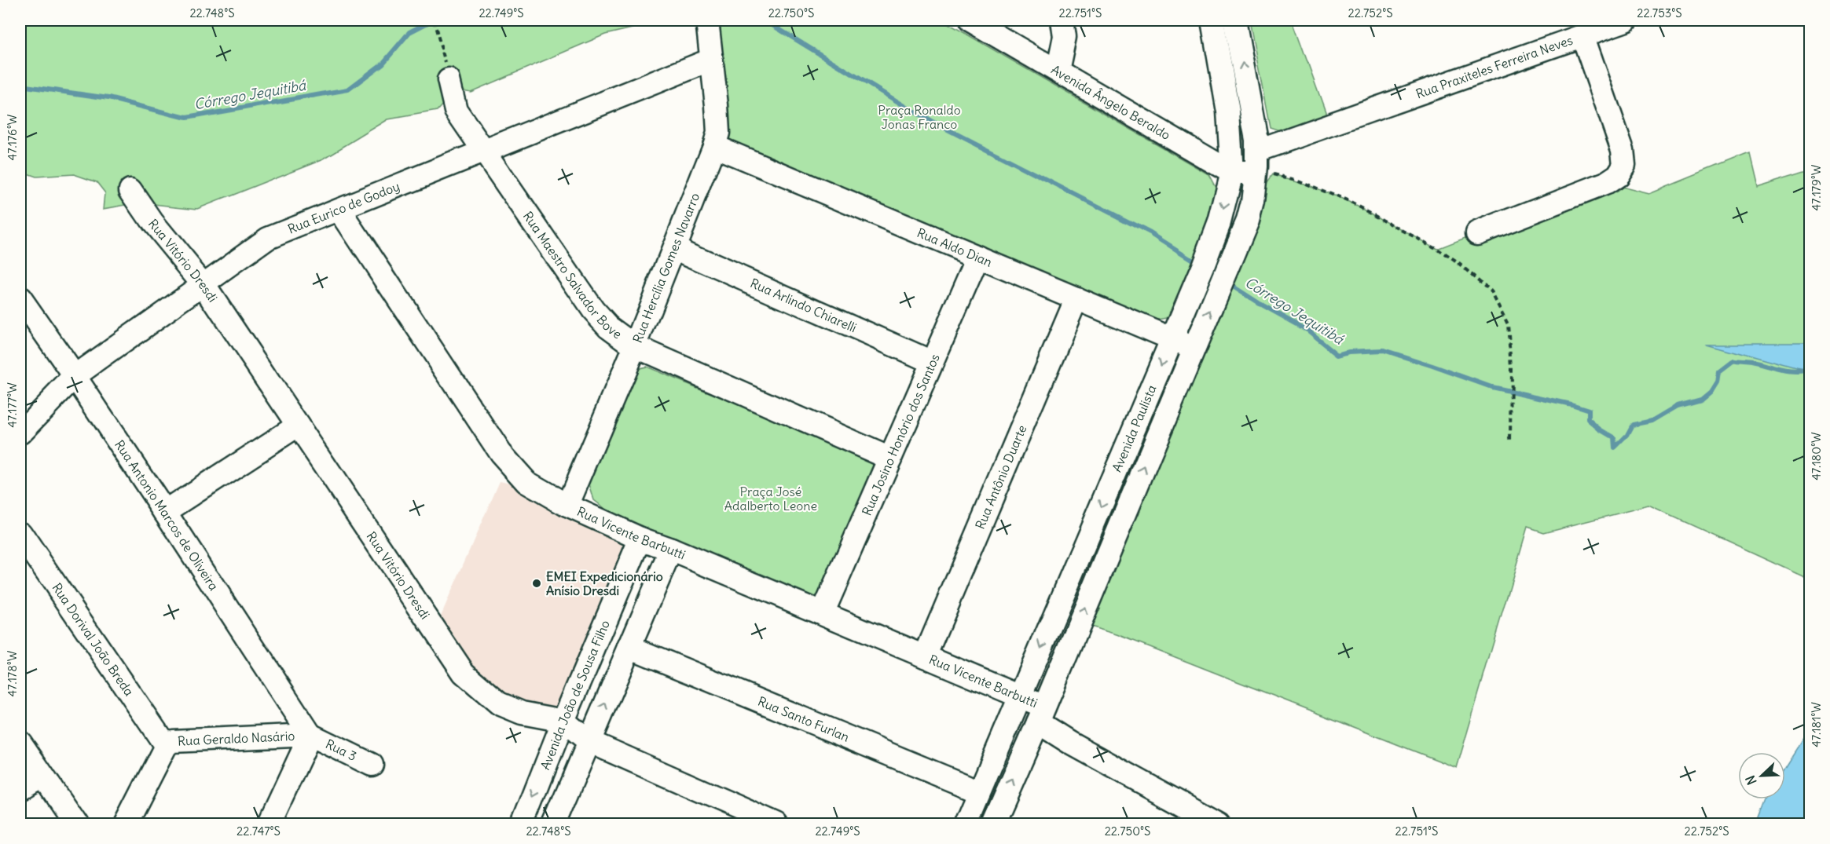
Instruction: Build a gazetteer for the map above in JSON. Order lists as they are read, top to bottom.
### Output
{
  "streets": {
    "street": [
      "Rua Praxiteles Ferreira Neves",
      "Avenida Ângelo Beraldo",
      "Rua Eurico de Godoy",
      "Rua Aldo Dian",
      "Rua Vitório Dresdi",
      "Rua Hercília Gomes Navarro",
      "Rua Maestro Salvador Bove",
      "Rua Arlindo Chiarelli",
      "Avenida Paulista",
      "Rua Josino Honório dos Santos",
      "Rua Antônio Duarte",
      "Rua Antonio Marcos de Oliveira",
      "Rua Vicente Barbutti",
      "Rua Dorival João Breda",
      "Avenida João de Sousa Filho",
      "Rua Santo Furlan",
      "Rua Geraldo Nasário",
      "Rua 3"
    ]
  },
  "crossings": [
    ["Rua Praxiteles Ferreira Neves", "Avenida Paulista"],
    ["Avenida Ângelo Beraldo", "Avenida Paulista"],
    ["Rua Eurico de Godoy", "Rua Vitório Dresdi"],
    ["Rua Eurico de Godoy", "Rua Hercília Gomes Navarro"],
    ["Rua Eurico de Godoy", "Rua Maestro Salvador Bove"],
    ["Rua Eurico de Godoy", "Rua Antonio Marcos de Oliveira"],
    ["Rua Eurico de Godoy", "Rua Vicente Barbutti"],
    ["Rua Aldo Dian", "Rua Hercília Gomes Navarro"],
    ["Rua Aldo Dian", "Avenida Paulista"],
    ["Rua Aldo Dian", "Rua Josino Honório dos Santos"],
    ["Rua Aldo Dian", "Rua Antônio Duarte"],
    ["Rua Vitório Dresdi", "Avenida João de Sousa Filho"],
    ["Rua Hercília Gomes Navarro", "Rua Maestro Salvador Bove"],
    ["Rua Hercília Gomes Navarro", "Rua Arlindo Chiarelli"],
    ["Rua Hercília Gomes Navarro", "Rua Vicente Barbutti"],
    ["Rua Maestro Salvador Bove", "Rua Josino Honório dos Santos"],
    ["Rua Arlindo Chiarelli", "Rua Josino Honório dos Santos"],
    ["Avenida Paulista", "Rua Vicente Barbutti"],
    ["Avenida Paulista", "Rua Santo Furlan"],
    ["Rua Josino Honório dos Santos", "Rua Vicente Barbutti"],
    ["Rua Antônio Duarte", "Rua Vicente Barbutti"],
    ["Rua Antonio Marcos de Oliveira", "Rua Geraldo Nasário"],
    ["Rua Antonio Marcos de Oliveira", "Rua 3"],
    ["Rua Vicente Barbutti", "Avenida João de Sousa Filho"],
    ["Rua Dorival João Breda", "Rua Geraldo Nasário"],
    ["Rua Geraldo Nasário", "Rua 3"]
  ],
  "water": ["Córrego Jequitibá"],
  "parks": ["Praça Ronaldo Jonas Franco", "Praça José Adalberto Leone"],
  "places": ["EMEI Expedicionário Anísio Dresdi"],
  "north": "bottom left",
  "coordinates": [
    "22.748°S",
    "22.749°S",
    "22.750°S",
    "22.751°S",
    "22.752°S",
    "22.753°S",
    "47.176°W",
    "47.179°W",
    "47.177°W",
    "47.180°W",
    "47.178°W",
    "47.181°W",
    "22.747°S"
  ]
}
